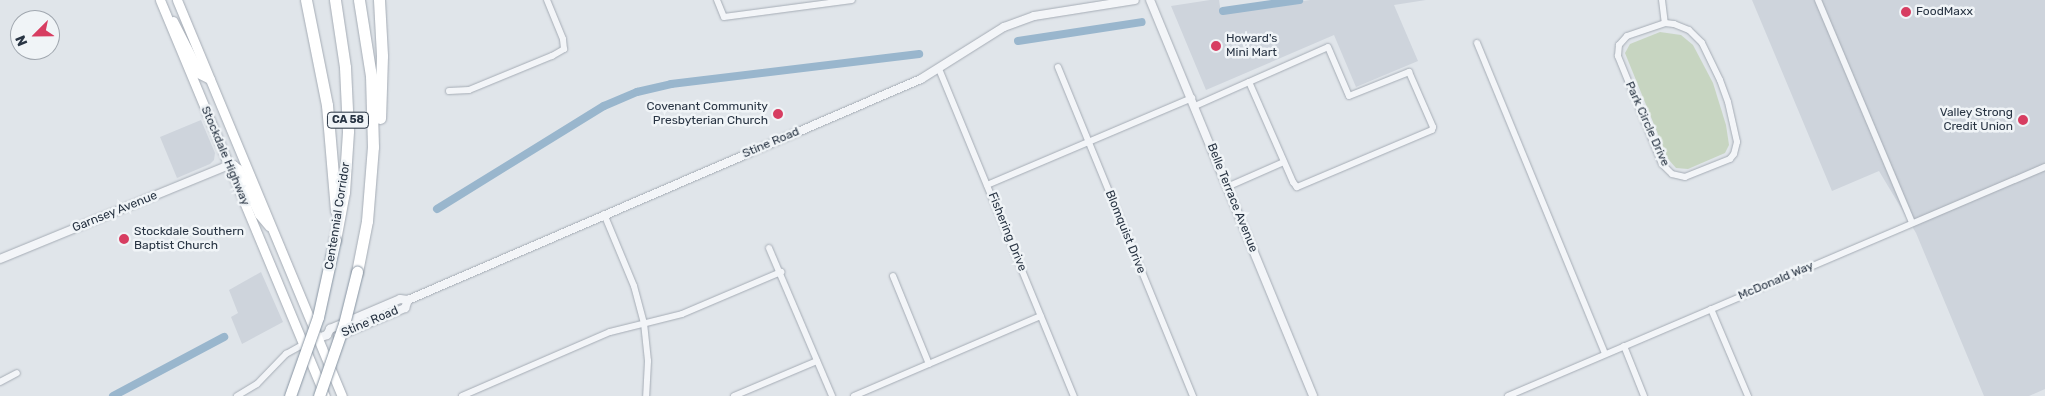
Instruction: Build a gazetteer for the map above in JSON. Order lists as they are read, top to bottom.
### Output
{
  "streets": {
    "highway": ["CA 58", "Centennial Corridor"],
    "main road": ["Stockdale Highway"],
    "street": [
      "Park Circle Drive",
      "Stine Road",
      "Belle Terrace Avenue",
      "Garnsey Avenue",
      "Fishering Drive",
      "Blomquist Drive",
      "McDonald Way"
    ]
  },
  "crossings": [
    ["Stine Road", "Stockdale Highway"],
    ["Stine Road", "Fishering Drive"],
    ["Stockdale Highway", "Garnsey Avenue"]
  ],
  "places": [
    "FoodMaxx",
    "Howard's Mini Mart",
    "Covenant Community Presbyterian Church",
    "Valley Strong Credit Union",
    "Stockdale Southern Baptist Church"
  ],
  "north": "bottom left"
}
